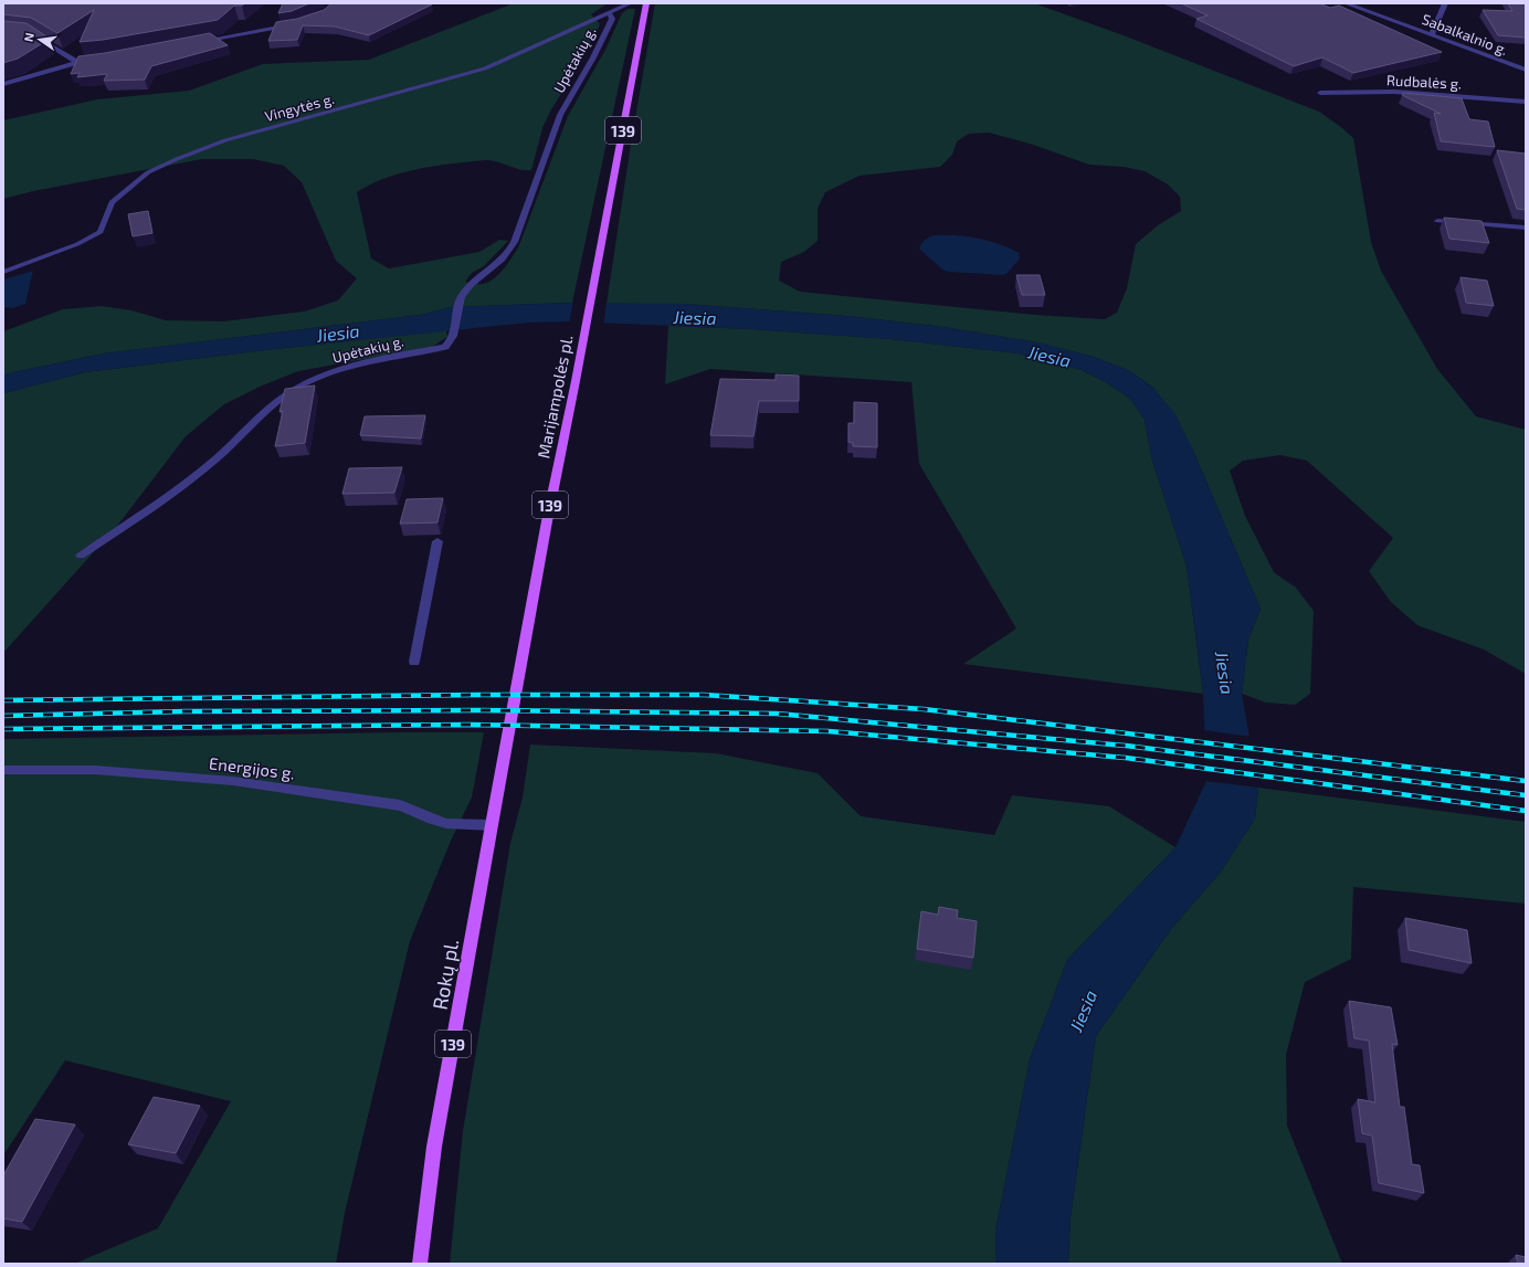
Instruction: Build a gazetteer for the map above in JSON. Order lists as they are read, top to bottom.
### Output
{
  "streets": {
    "main road": ["139", "Marijampolės pl.", "Rokų pl."],
    "street": [
      "Sabalkalnio g.",
      "Upėtakių g.",
      "Rudbalės g.",
      "Vingytės g.",
      "Energijos g."
    ]
  },
  "crossings": [
    ["Upėtakių g.", "Vingytės g."],
    ["Marijampolės pl.", "Rokų pl."],
    ["Energijos g.", "Rokų pl."]
  ],
  "water": ["Jiesia"],
  "north": "left"
}
